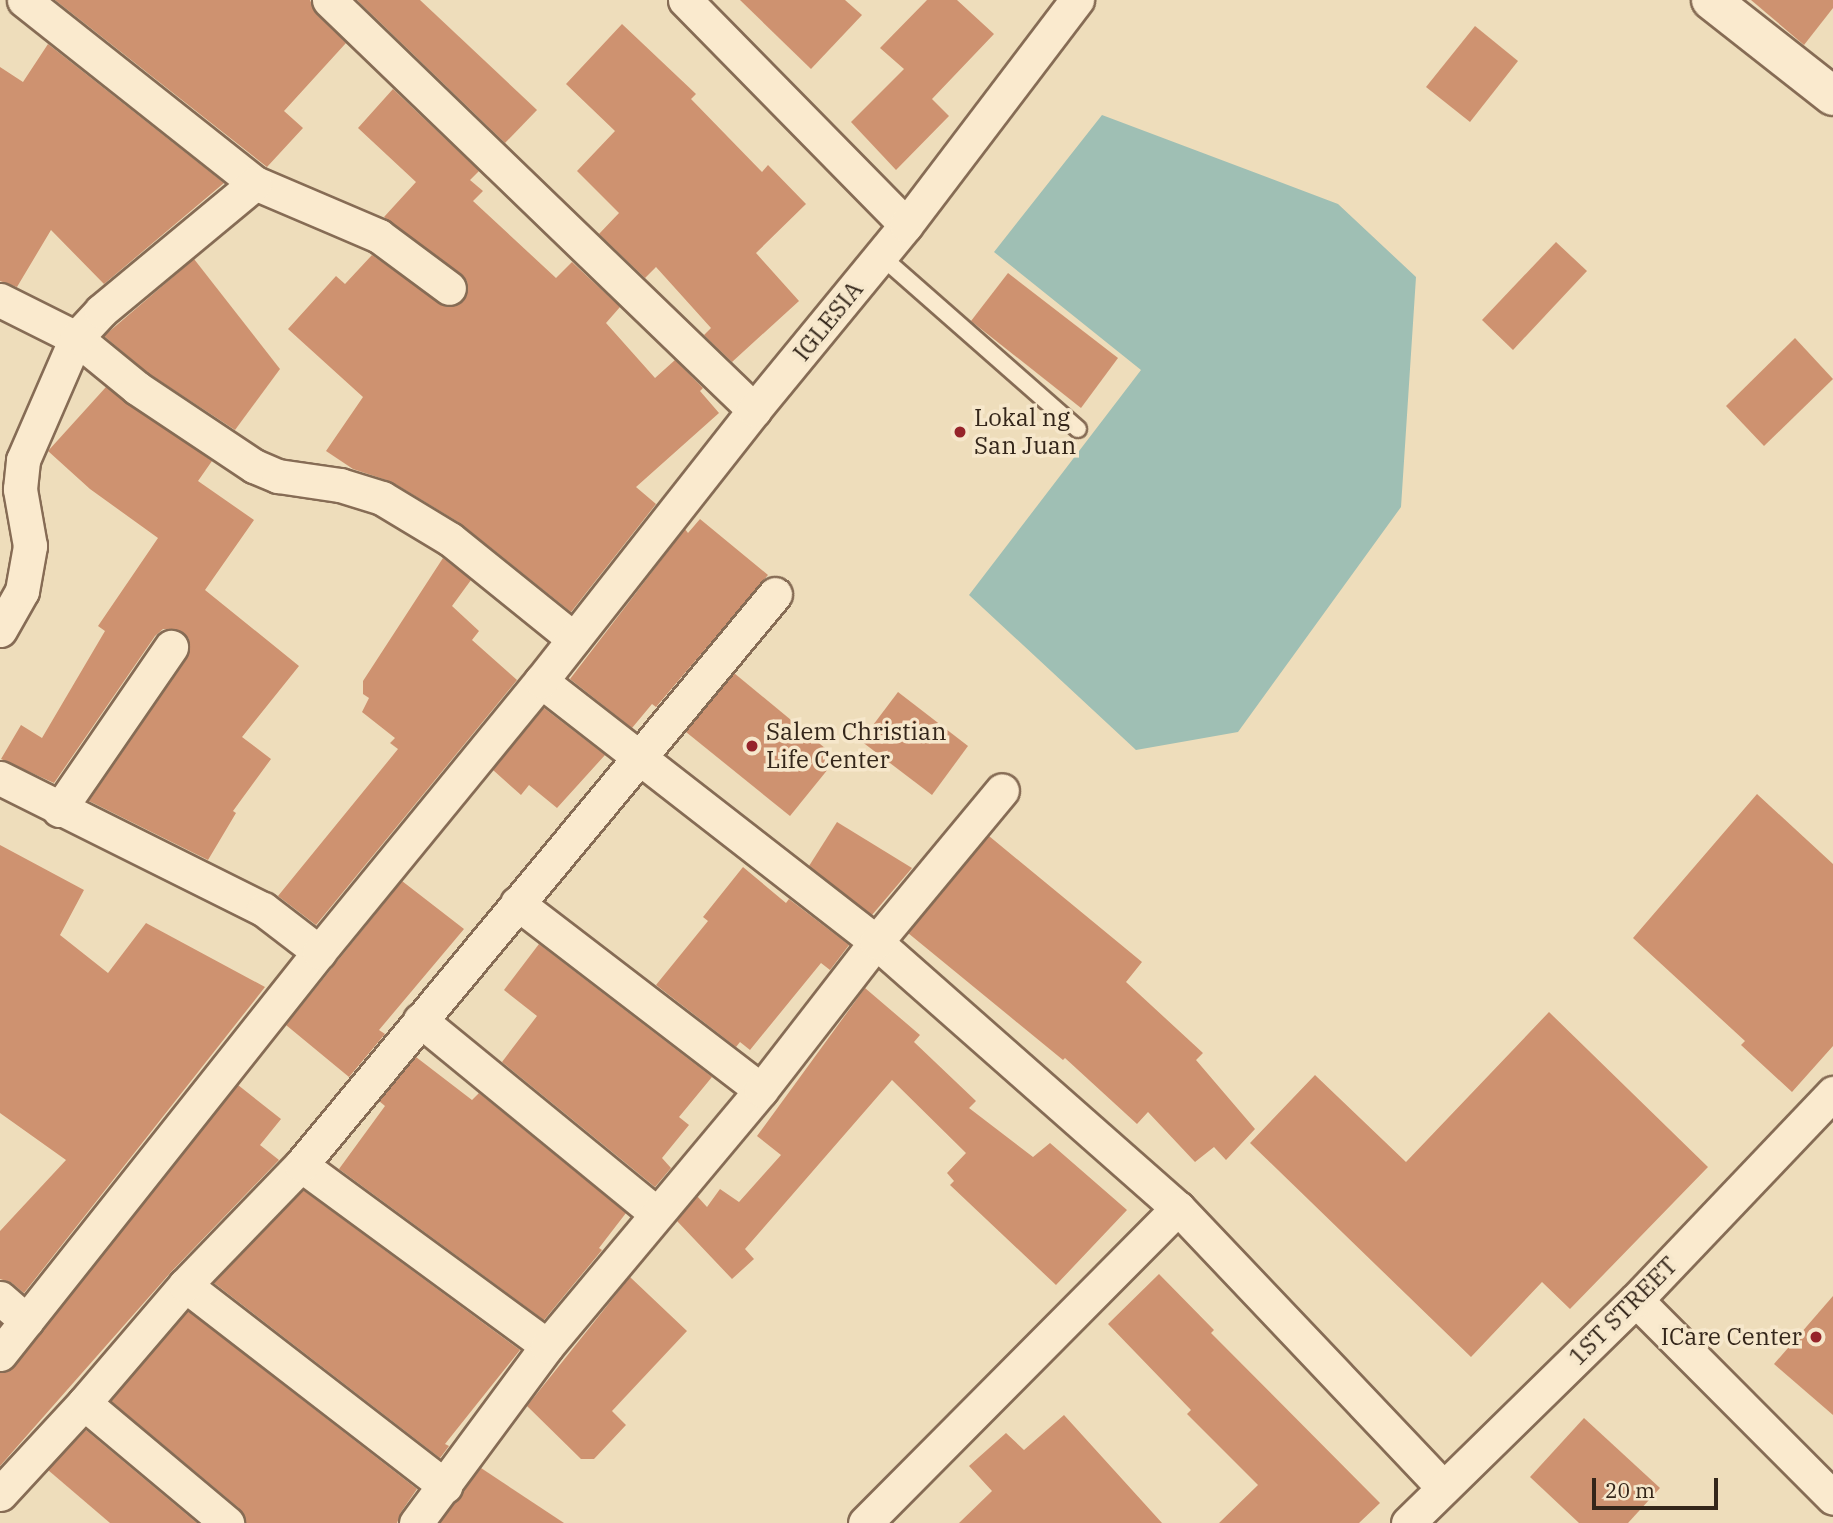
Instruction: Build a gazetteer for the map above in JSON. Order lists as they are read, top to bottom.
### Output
{
  "streets": {
    "street": ["IGLESIA", "1ST STREET"]
  },
  "places": ["Lokal ng San Juan", "Salem Christian Life Center", "ICare Center"],
  "scale_bar": "20 m"
}
